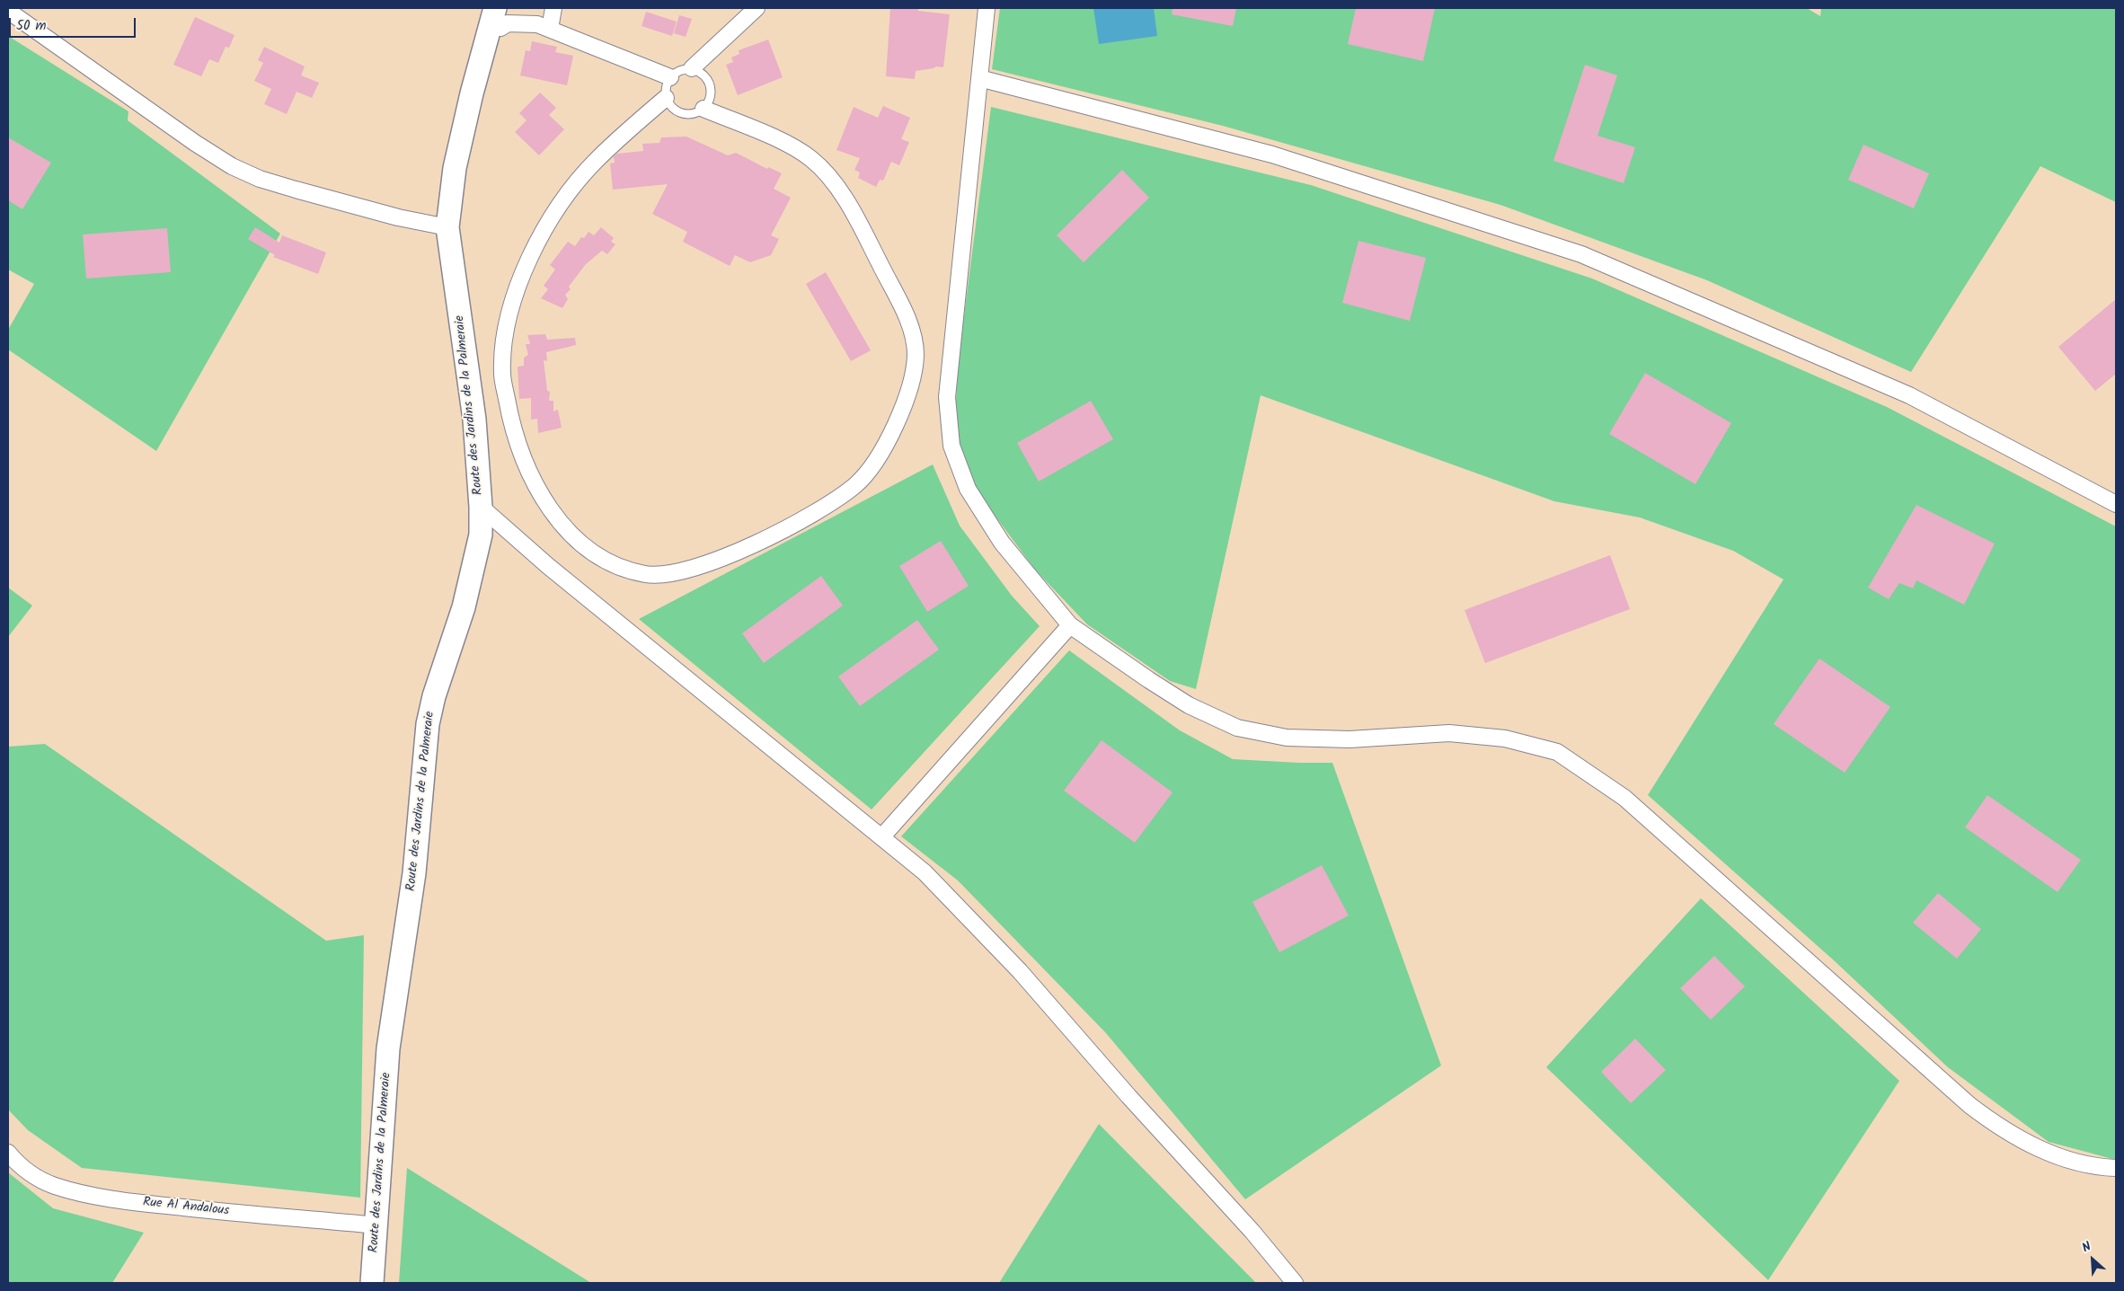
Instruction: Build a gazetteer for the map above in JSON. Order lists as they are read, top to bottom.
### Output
{
  "streets": {
    "street": ["Route des Jardins de la Palmeraie", "Rue Al Andalous"]
  },
  "crossings": [
    ["Route des Jardins de la Palmeraie", "Rue Al Andalous"]
  ],
  "scale_bar": "50 m",
  "north": "top left"
}
